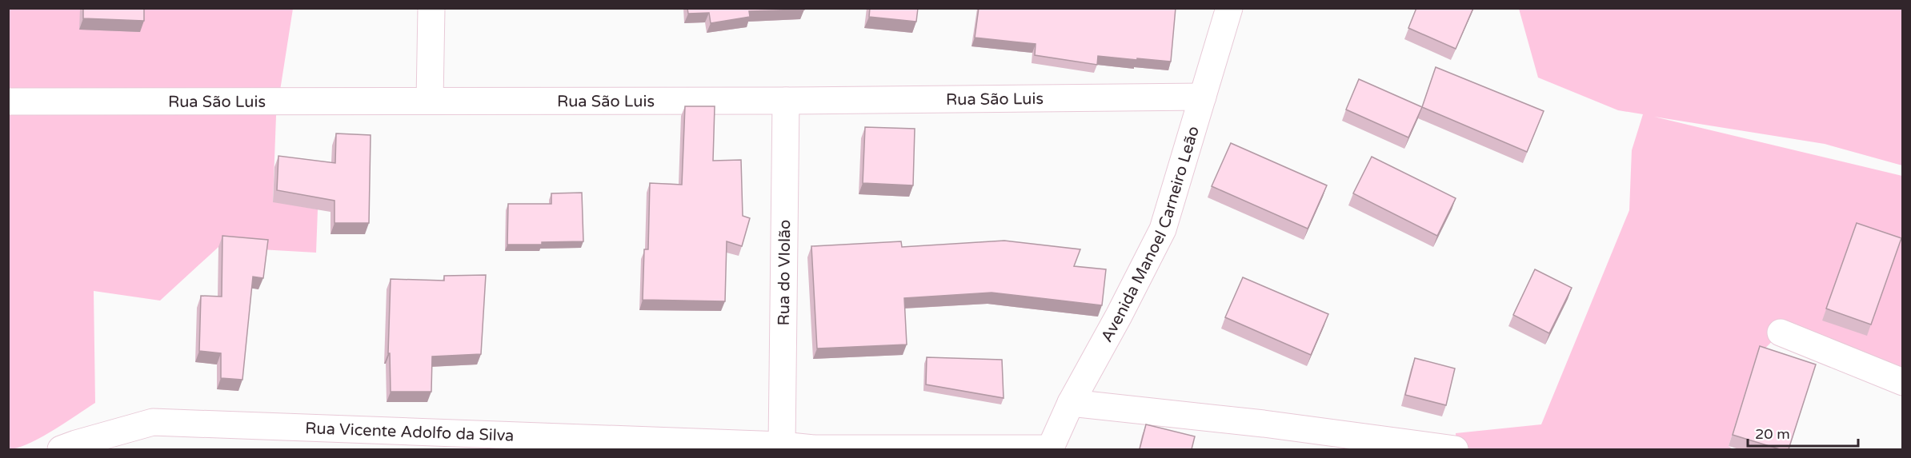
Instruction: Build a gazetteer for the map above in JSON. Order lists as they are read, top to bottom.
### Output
{
  "streets": {
    "street": [
      "Rua São Luis",
      "Avenida Manoel Carneiro Leão",
      "Rua do VIolão",
      "Rua Vicente Adolfo da Silva"
    ]
  },
  "crossings": [
    ["Rua São Luis", "Avenida Manoel Carneiro Leão"],
    ["Rua São Luis", "Rua do VIolão"],
    ["Avenida Manoel Carneiro Leão", "Rua Vicente Adolfo da Silva"],
    ["Rua do VIolão", "Rua Vicente Adolfo da Silva"]
  ],
  "scale_bar": "20 m"
}
